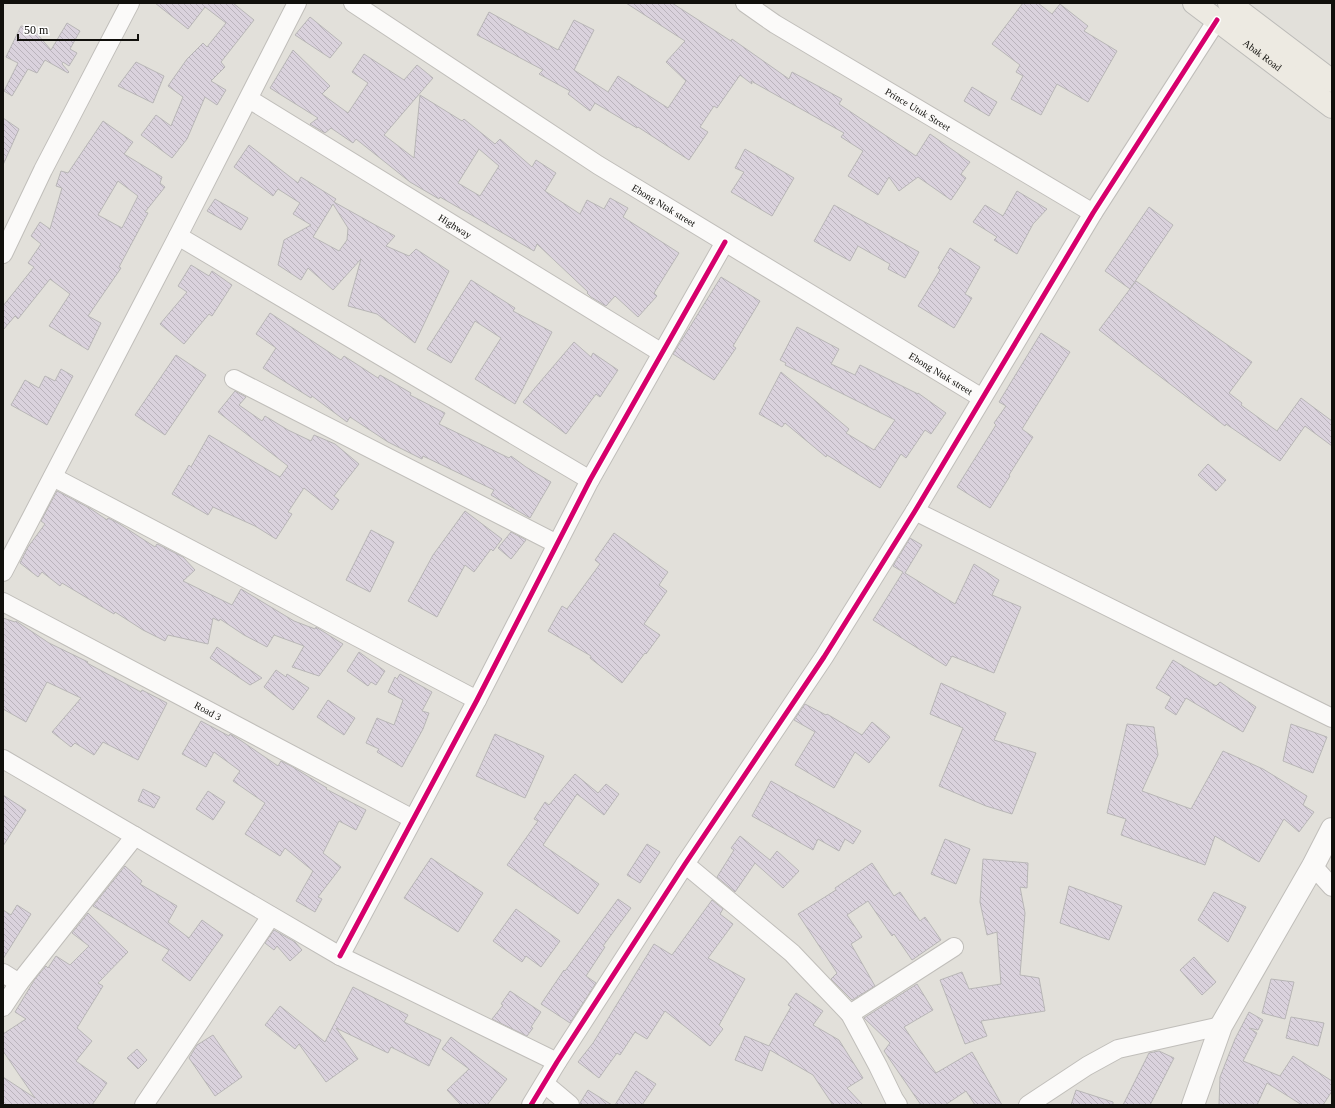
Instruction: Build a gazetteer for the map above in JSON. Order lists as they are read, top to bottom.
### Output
{
  "streets": {
    "highway": ["Abak Road"],
    "street": [
      "Prince Utuk Street",
      "Ebong Ntak street",
      "Highway",
      "Road 3"
    ]
  },
  "scale_bar": "50 m"
}
